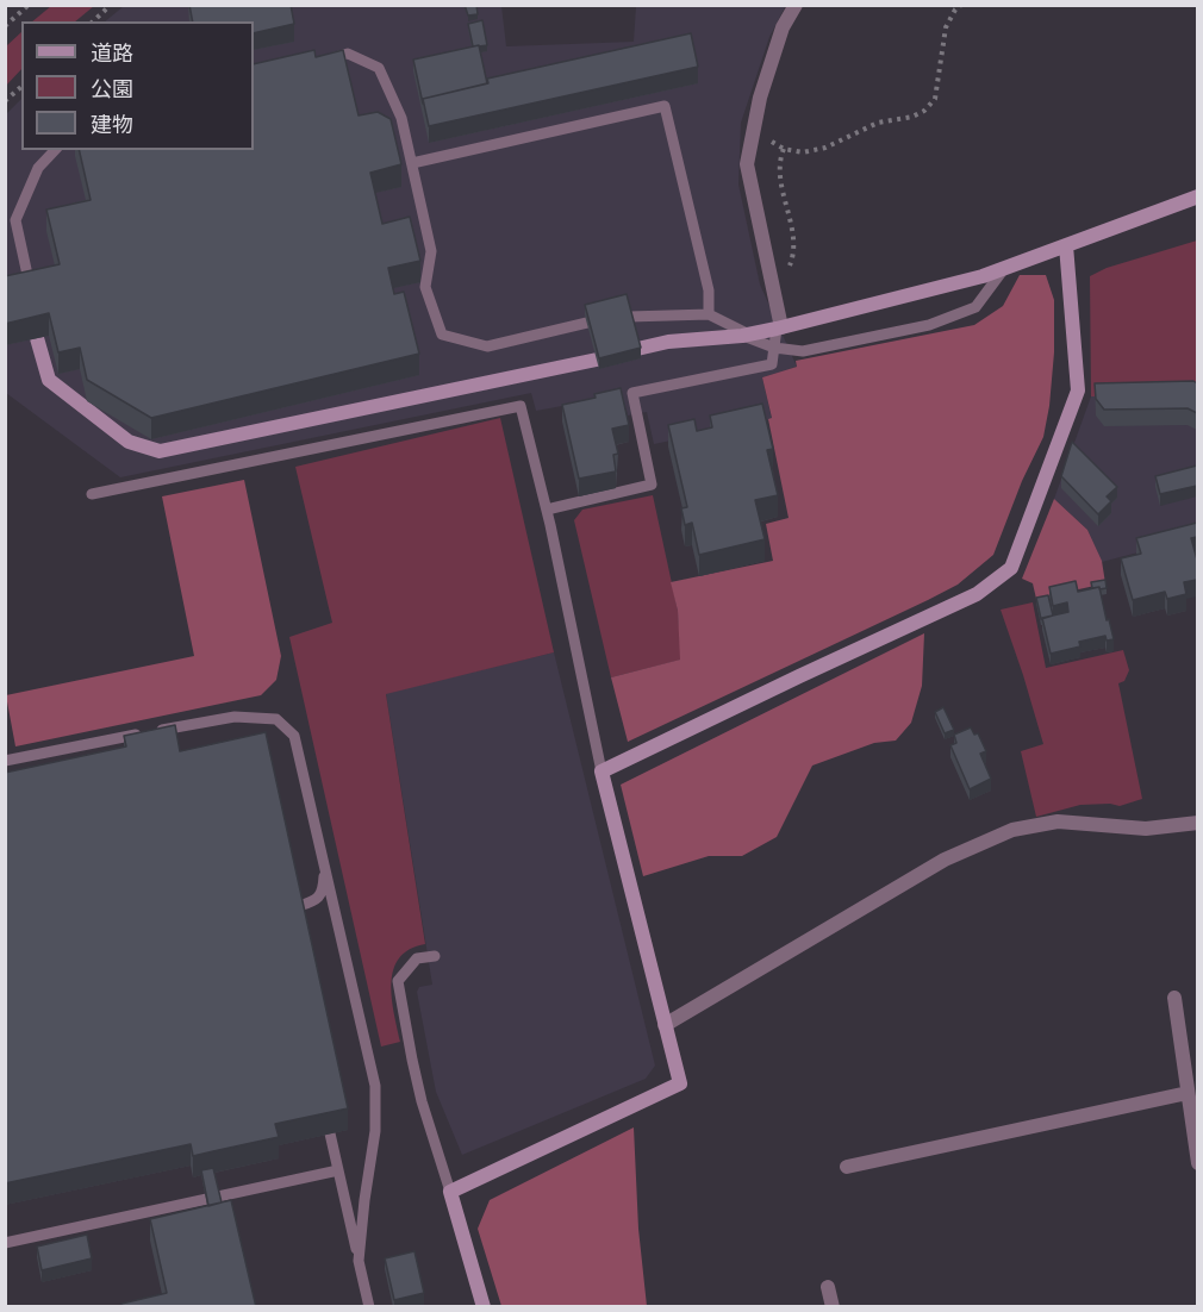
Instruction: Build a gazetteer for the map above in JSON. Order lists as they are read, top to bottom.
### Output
{
  "legend": ["道路", "公園", "建物"]
}
